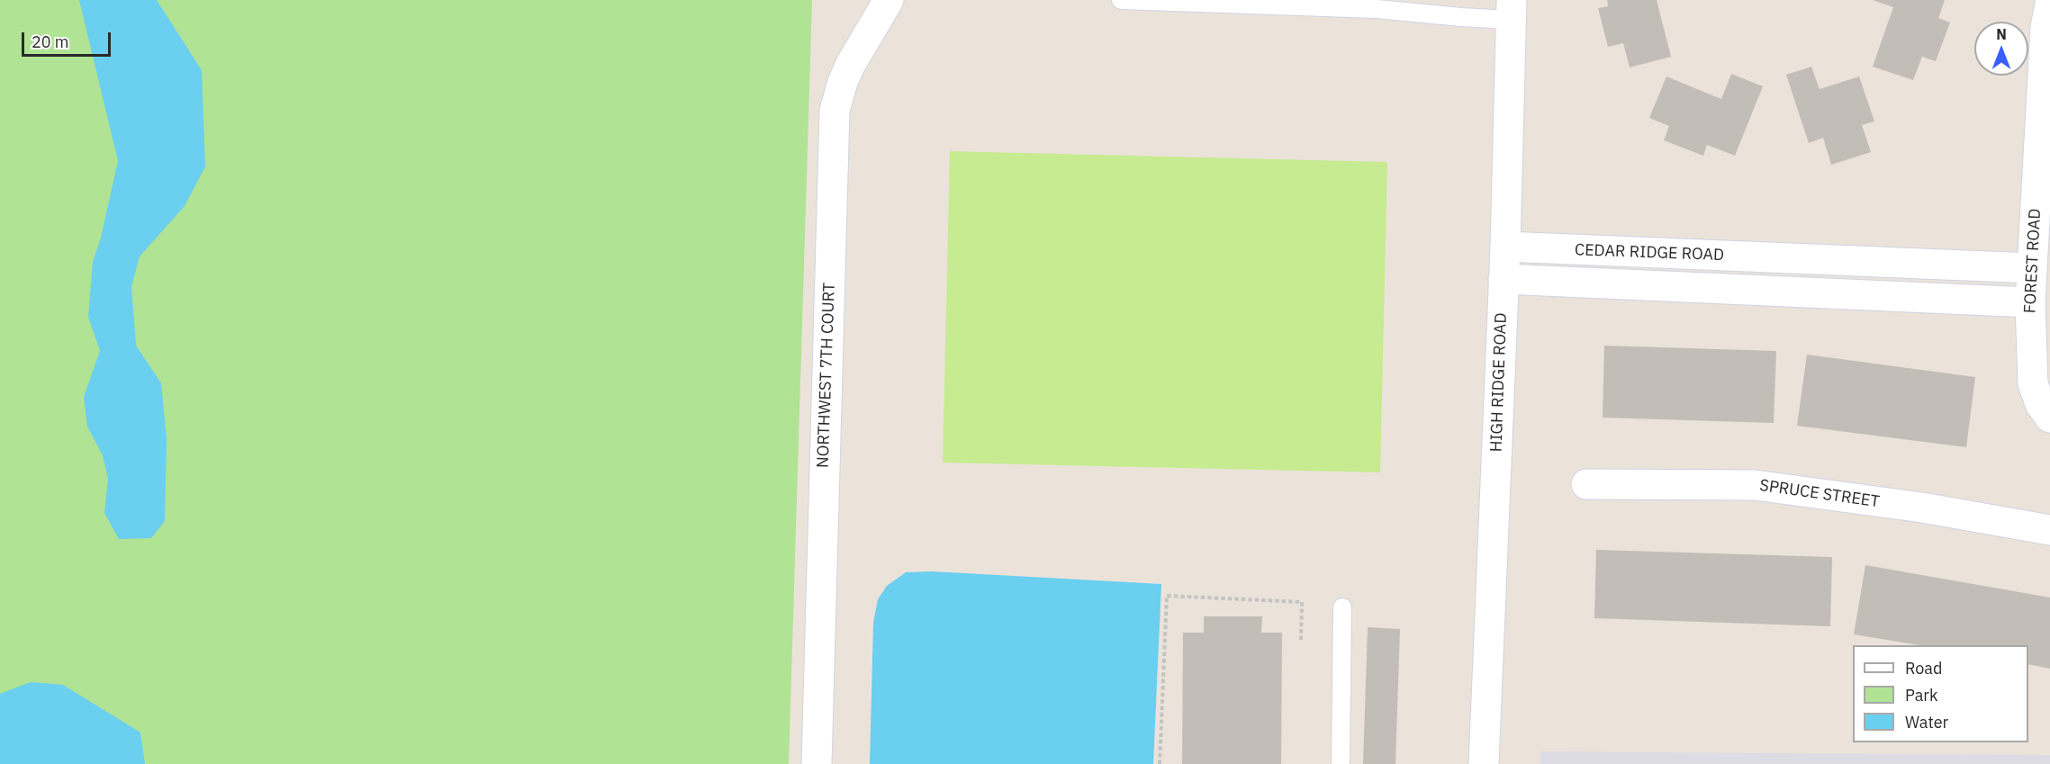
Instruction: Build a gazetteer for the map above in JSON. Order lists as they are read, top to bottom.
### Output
{
  "streets": {
    "street": [
      "CEDAR RIDGE ROAD",
      "FOREST ROAD",
      "NORTHWEST 7TH COURT",
      "HIGH RIDGE ROAD",
      "SPRUCE STREET"
    ]
  },
  "crossings": [
    ["CEDAR RIDGE ROAD", "FOREST ROAD"],
    ["CEDAR RIDGE ROAD", "HIGH RIDGE ROAD"]
  ],
  "legend": ["Road", "Park", "Water"],
  "scale_bar": "20 m",
  "north": "top"
}
